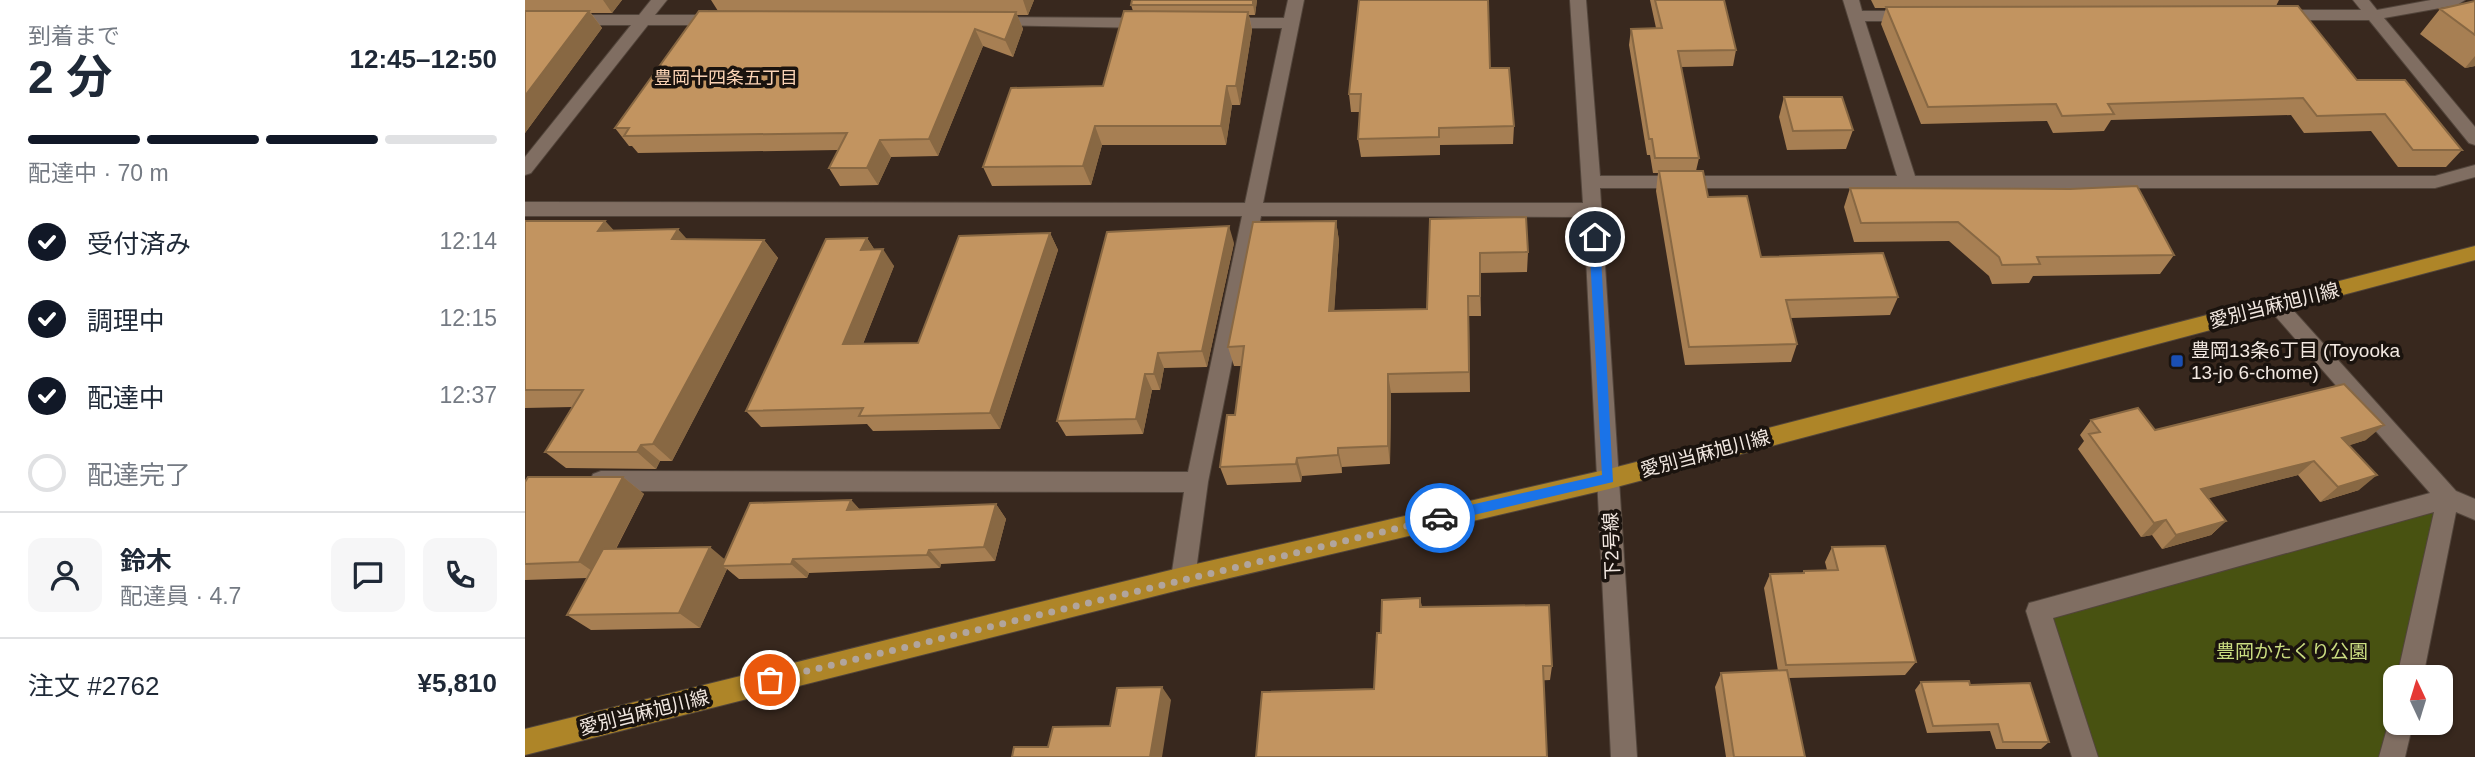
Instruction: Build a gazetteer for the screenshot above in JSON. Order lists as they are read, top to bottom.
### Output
{
  "streets": {
    "main road": ["愛別当麻旭川線"],
    "street": ["下2号線"]
  },
  "crossings": [
    ["愛別当麻旭川線", "下2号線"]
  ],
  "districts": ["豊岡十四条五丁目"],
  "parks": ["豊岡かたくり公園"],
  "places": {
    "transit": ["豊岡13条6丁目 (Toyooka 13-jo 6-chome)"]
  },
  "north": "top",
  "page": {
    "heading": ["2 分", "到着まで", "12:45–12:50"],
    "panel": [
      "鈴木",
      "配達員 · 4.7",
      "注文 #2762",
      "¥5,810"
    ],
    "bar": "配達中 · 70 m",
    "list": [
      ["受付済み", "12:14"],
      ["調理中", "12:15"],
      ["配達中", "12:37"],
      "配達完了"
    ]
  }
}
